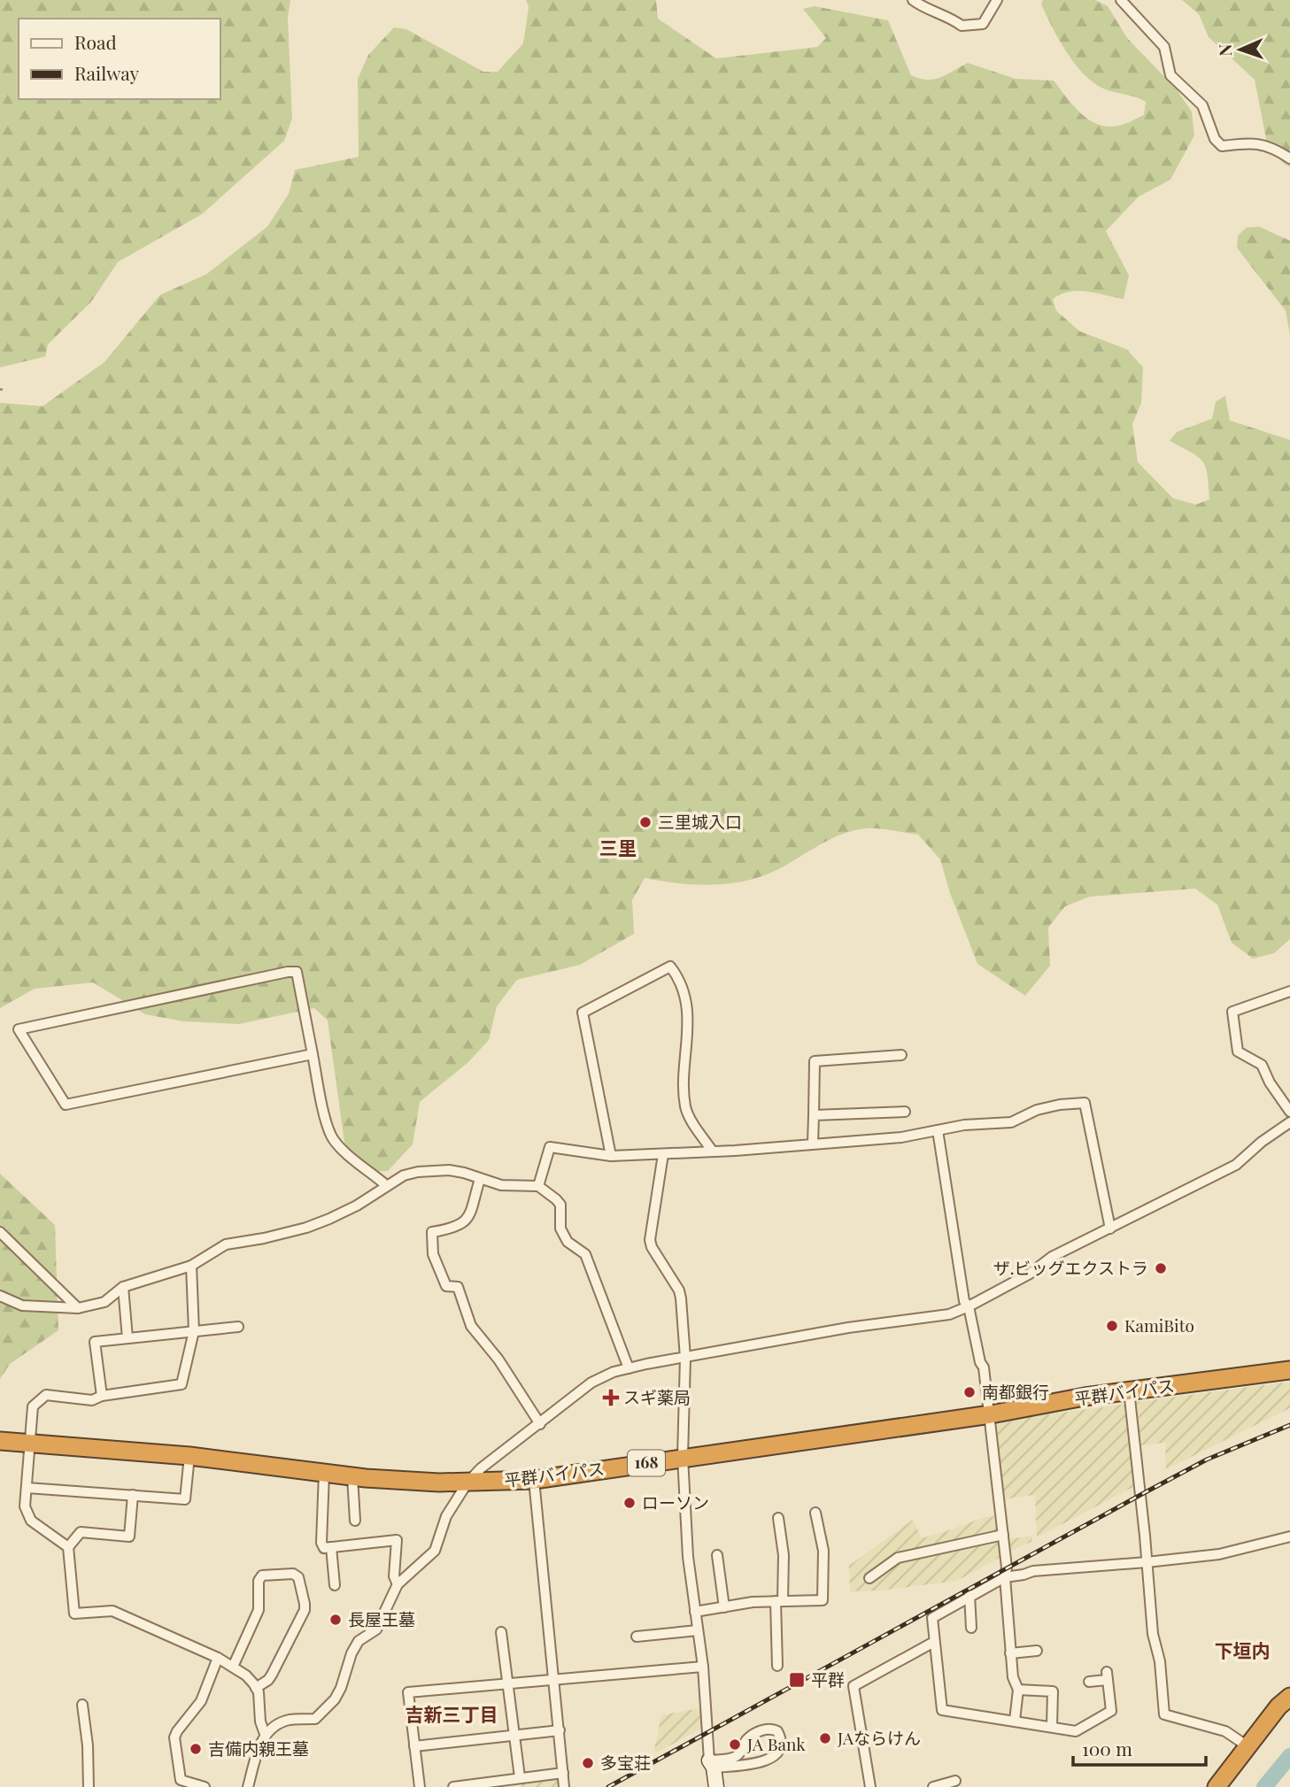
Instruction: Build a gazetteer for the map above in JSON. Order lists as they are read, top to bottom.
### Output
{
  "streets": {
    "highway": ["平群バイパス", "168"]
  },
  "districts": ["三里", "下垣内", "吉新三丁目"],
  "places": {
    "other": [
      "三里城入口",
      "ザ.ビッグエクストラ",
      "KamiBito",
      "南都銀行",
      "ローソン",
      "長屋王墓",
      "JAならけん",
      "JA Bank",
      "吉備内親王墓",
      "多宝荘"
    ],
    "health": ["スギ薬局"],
    "transit": ["平群"]
  },
  "legend": ["Road", "Railway"],
  "scale_bar": "100 m",
  "north": "left"
}
